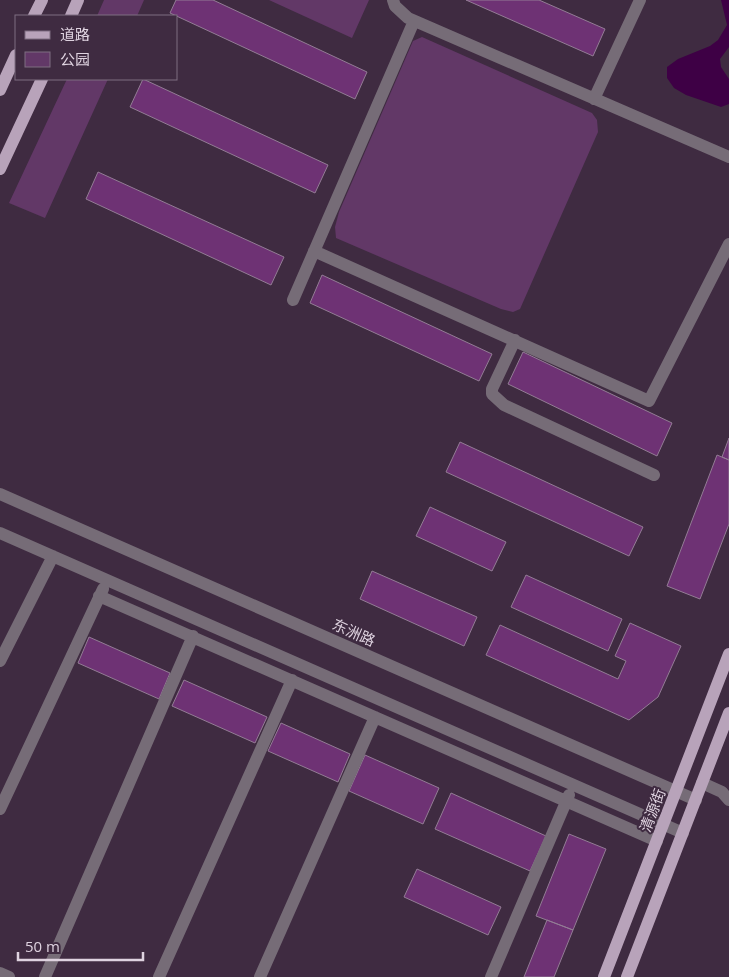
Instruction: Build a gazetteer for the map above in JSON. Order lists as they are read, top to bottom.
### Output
{
  "streets": {
    "main road": ["清源街"],
    "street": ["东洲路"]
  },
  "crossings": [
    ["东洲路", "清源街"]
  ],
  "legend": ["道路", "公园"],
  "scale_bar": "50 m"
}
